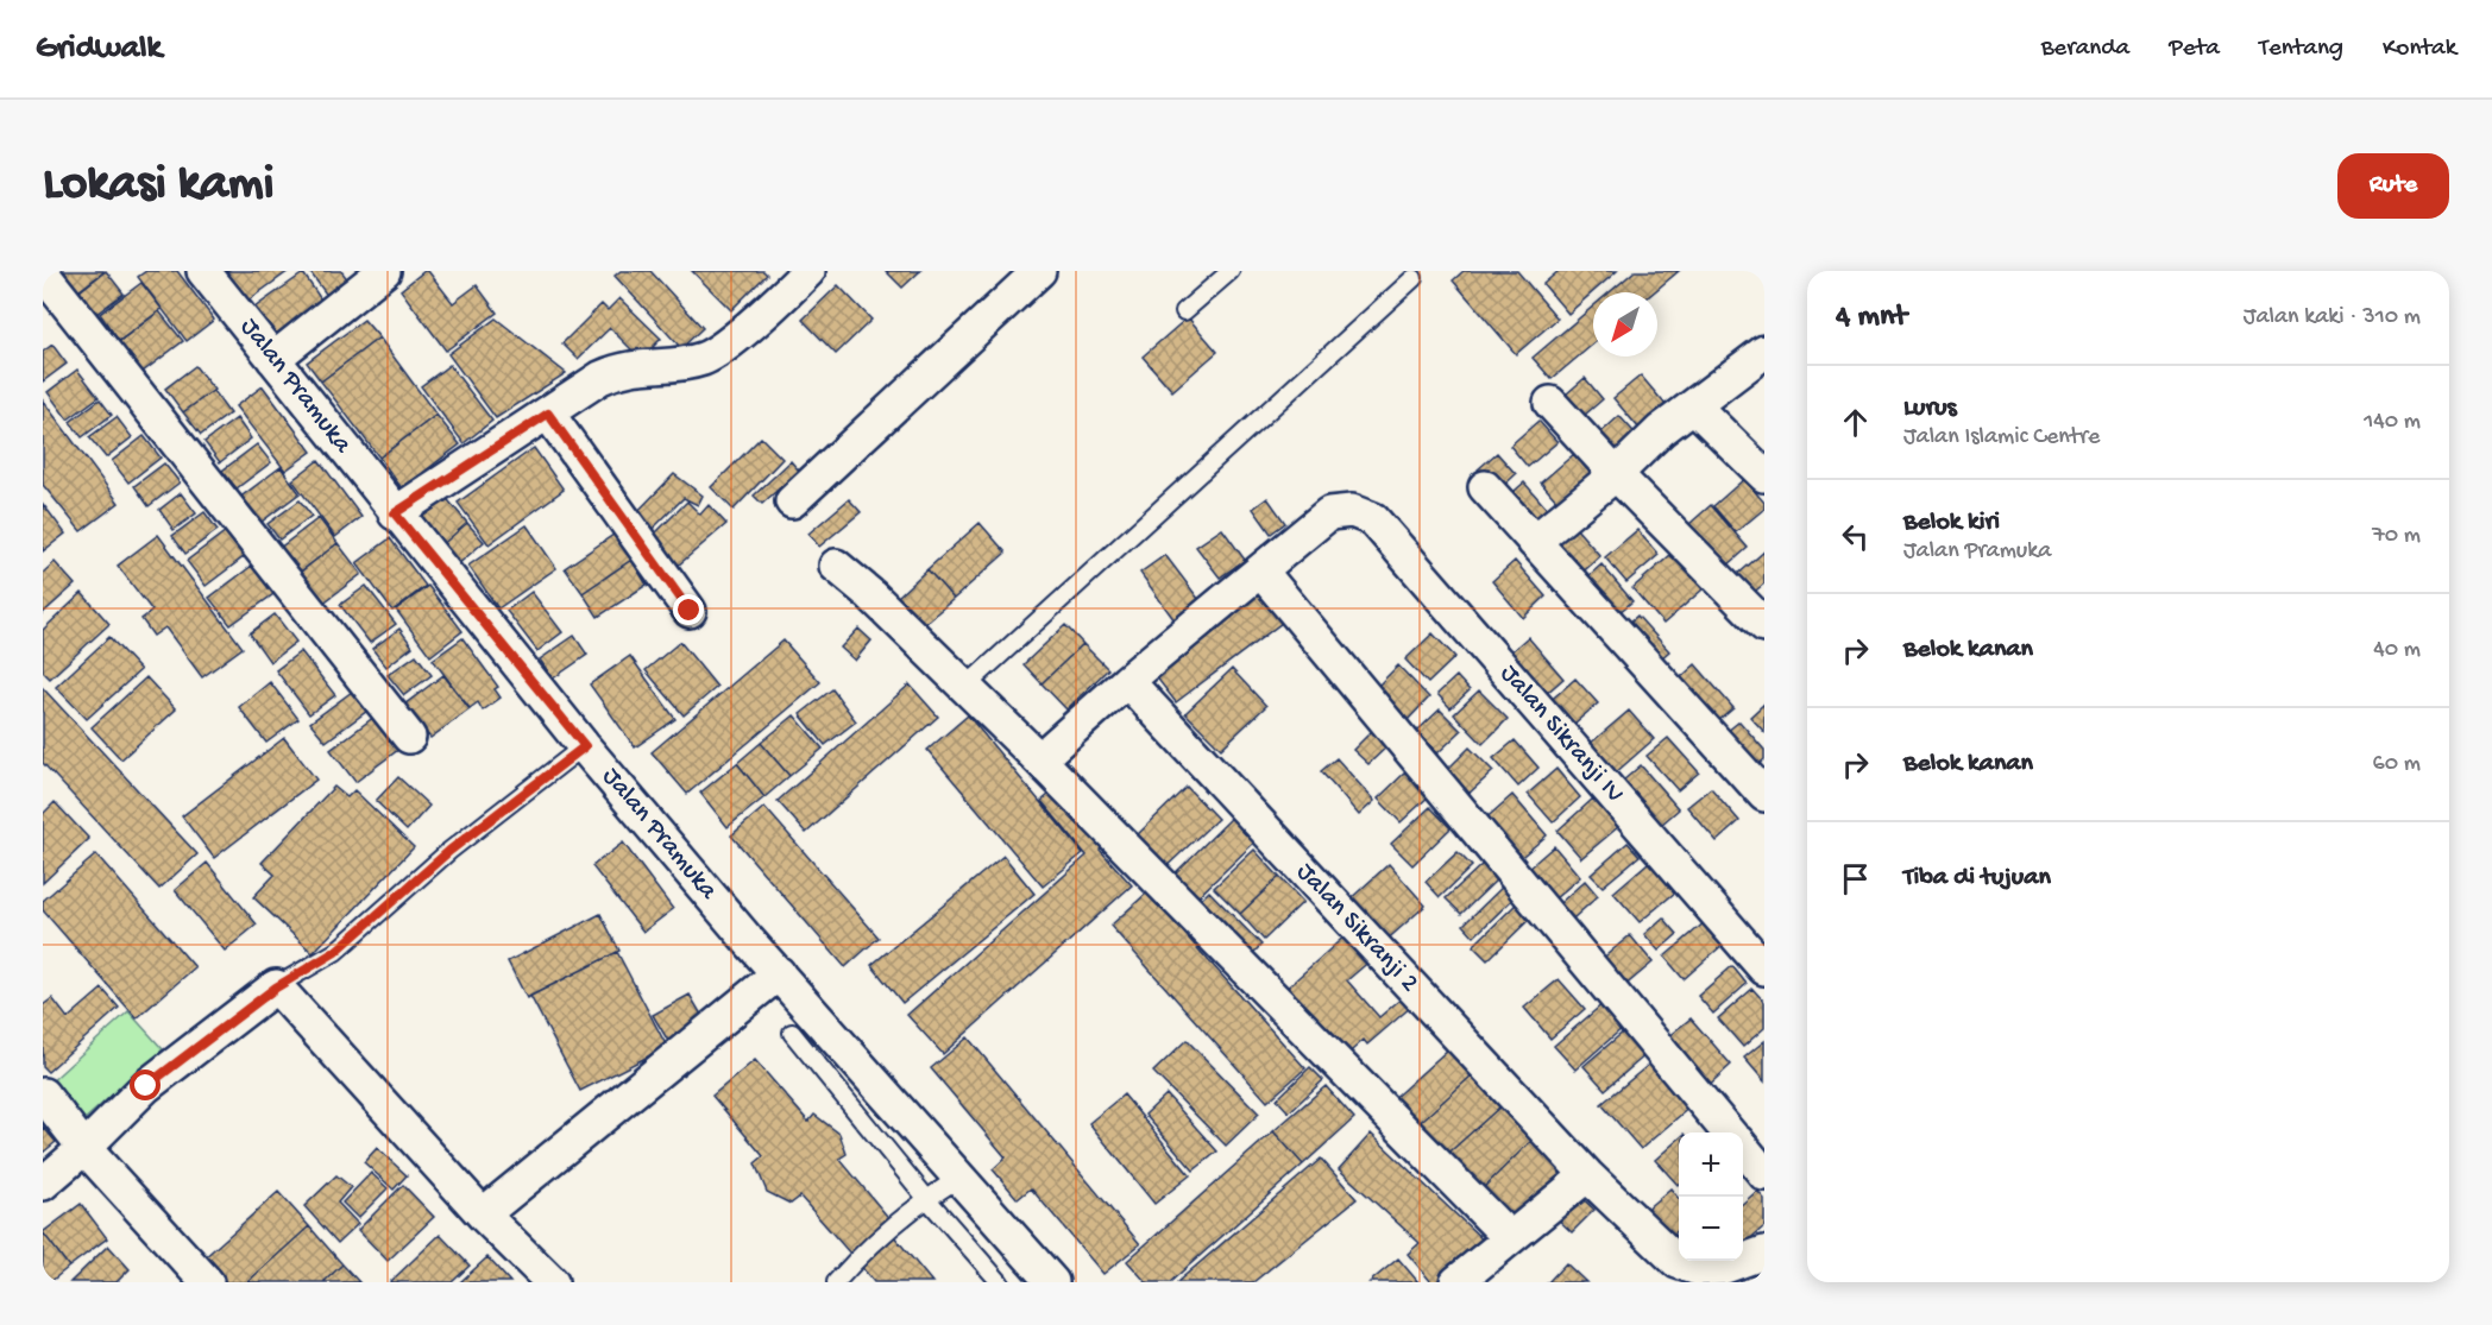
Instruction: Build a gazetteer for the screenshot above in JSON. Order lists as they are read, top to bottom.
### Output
{
  "streets": {
    "street": ["Jalan Pramuka", "Jalan Sikranji IV", "Jalan Sikranji 2"]
  },
  "north": "bottom left",
  "page": {
    "header": "Gridwalk",
    "nav": [
      "Beranda",
      "Peta",
      "Tentang",
      "Kontak"
    ],
    "buttons": "Rute",
    "title": "Lokasi kami",
    "heading": ["4 mnt", "Jalan kaki · 310 m"],
    "list": [
      ["Lurus", "Jalan Islamic Centre", "140 m"],
      ["Belok kiri", "Jalan Pramuka", "70 m"],
      ["Belok kanan", "40 m"],
      ["Belok kanan", "60 m"],
      "Tiba di tujuan"
    ],
    "map_buttons": ["+", "−"]
  }
}
